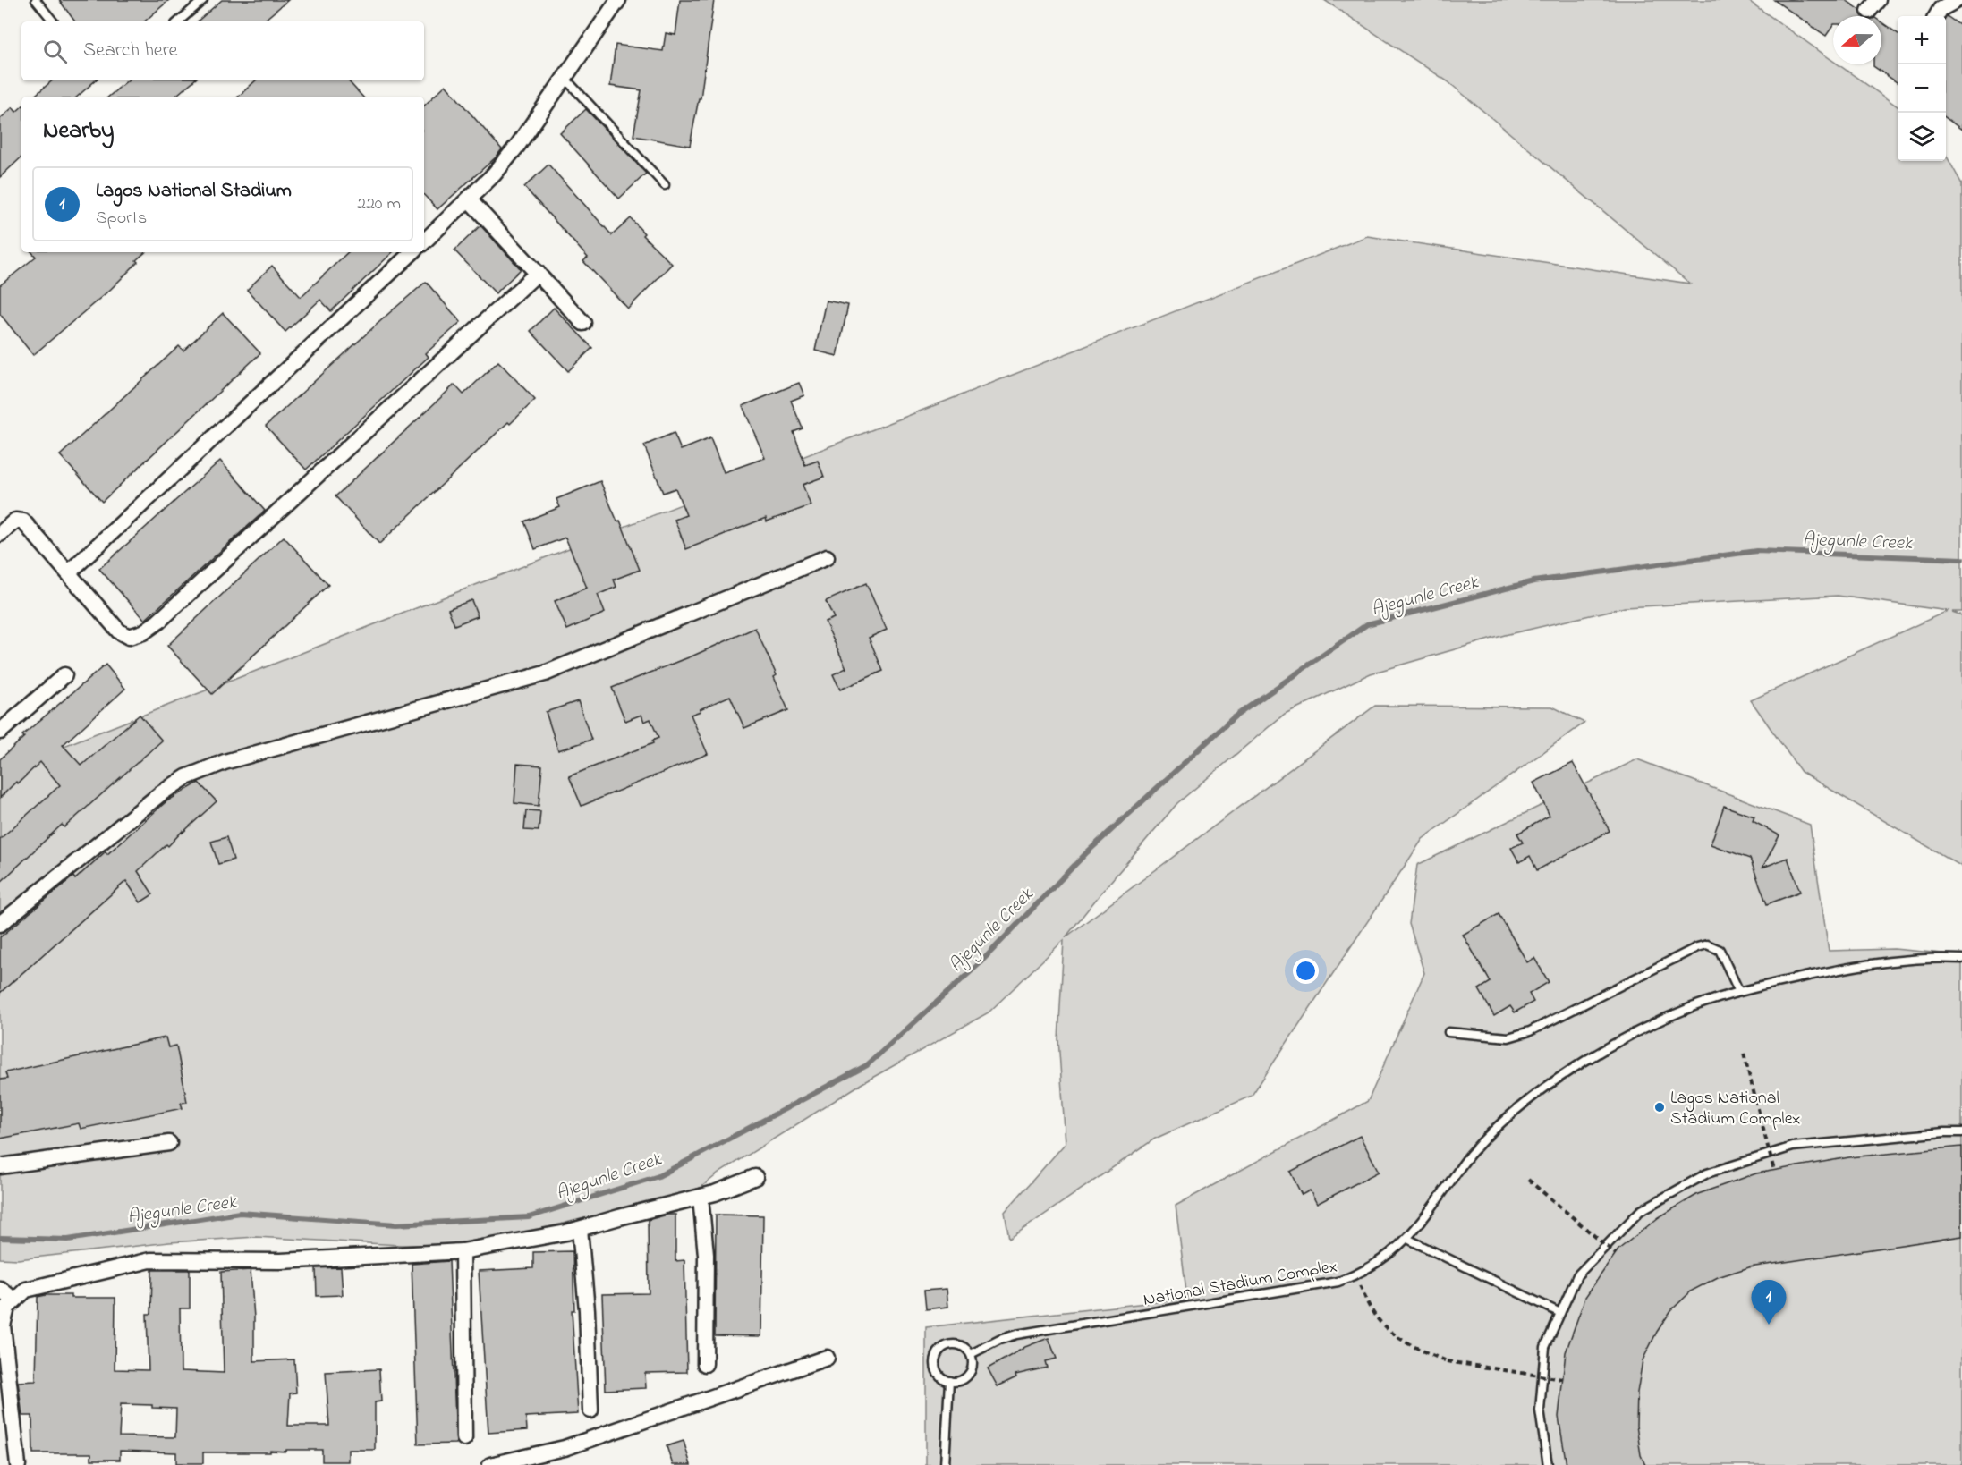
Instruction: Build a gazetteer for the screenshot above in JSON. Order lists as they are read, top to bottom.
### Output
{
  "streets": {
    "lane": ["National Stadium Complex"]
  },
  "water": ["Ajegunle Creek"],
  "places": ["Lagos National Stadium Complex"],
  "north": "left",
  "page": {
    "map_buttons": ["+", "−"],
    "search": "Search here",
    "heading": "Nearby",
    "list": [
      {
        "mark": "1",
        "name": "Lagos National Stadium",
        "note": "Sports",
        "value": "220 m"
      }
    ],
    "pins": "1"
  }
}
